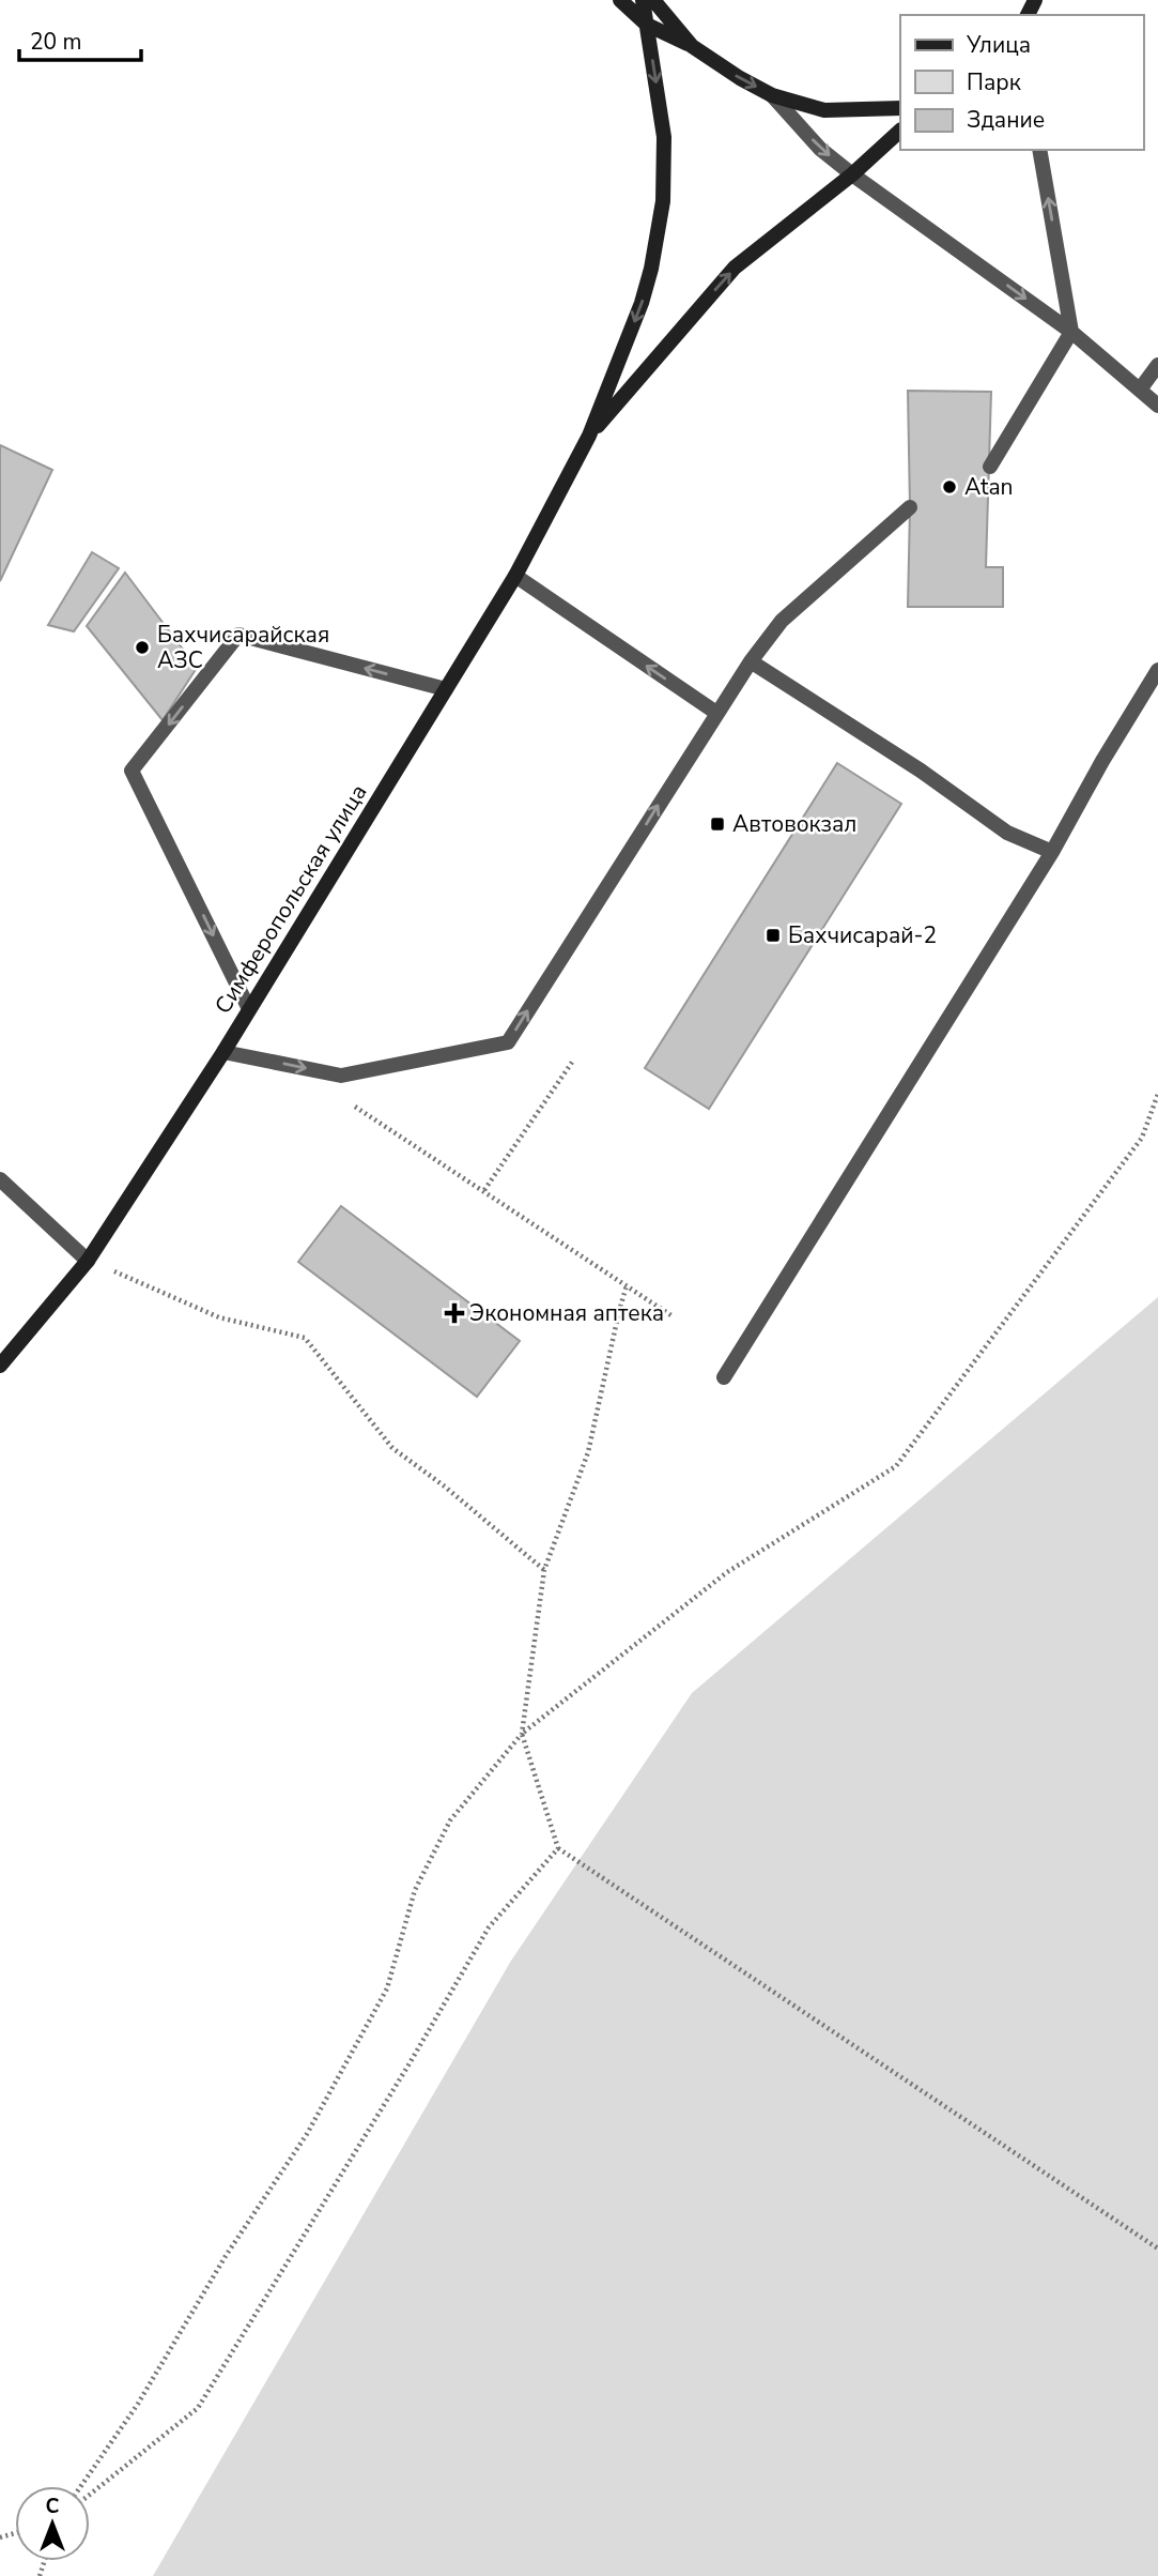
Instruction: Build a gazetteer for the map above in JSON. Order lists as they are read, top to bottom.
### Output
{
  "streets": {
    "main road": ["Симферопольская улица"]
  },
  "places": {
    "other": ["Atan", "Бахчисарайская АЗС"],
    "transit": ["Автовокзал", "Бахчисарай-2"],
    "health": ["Экономная аптека"]
  },
  "legend": ["Улица", "Парк", "Здание"],
  "scale_bar": "20 m",
  "north": "top"
}
